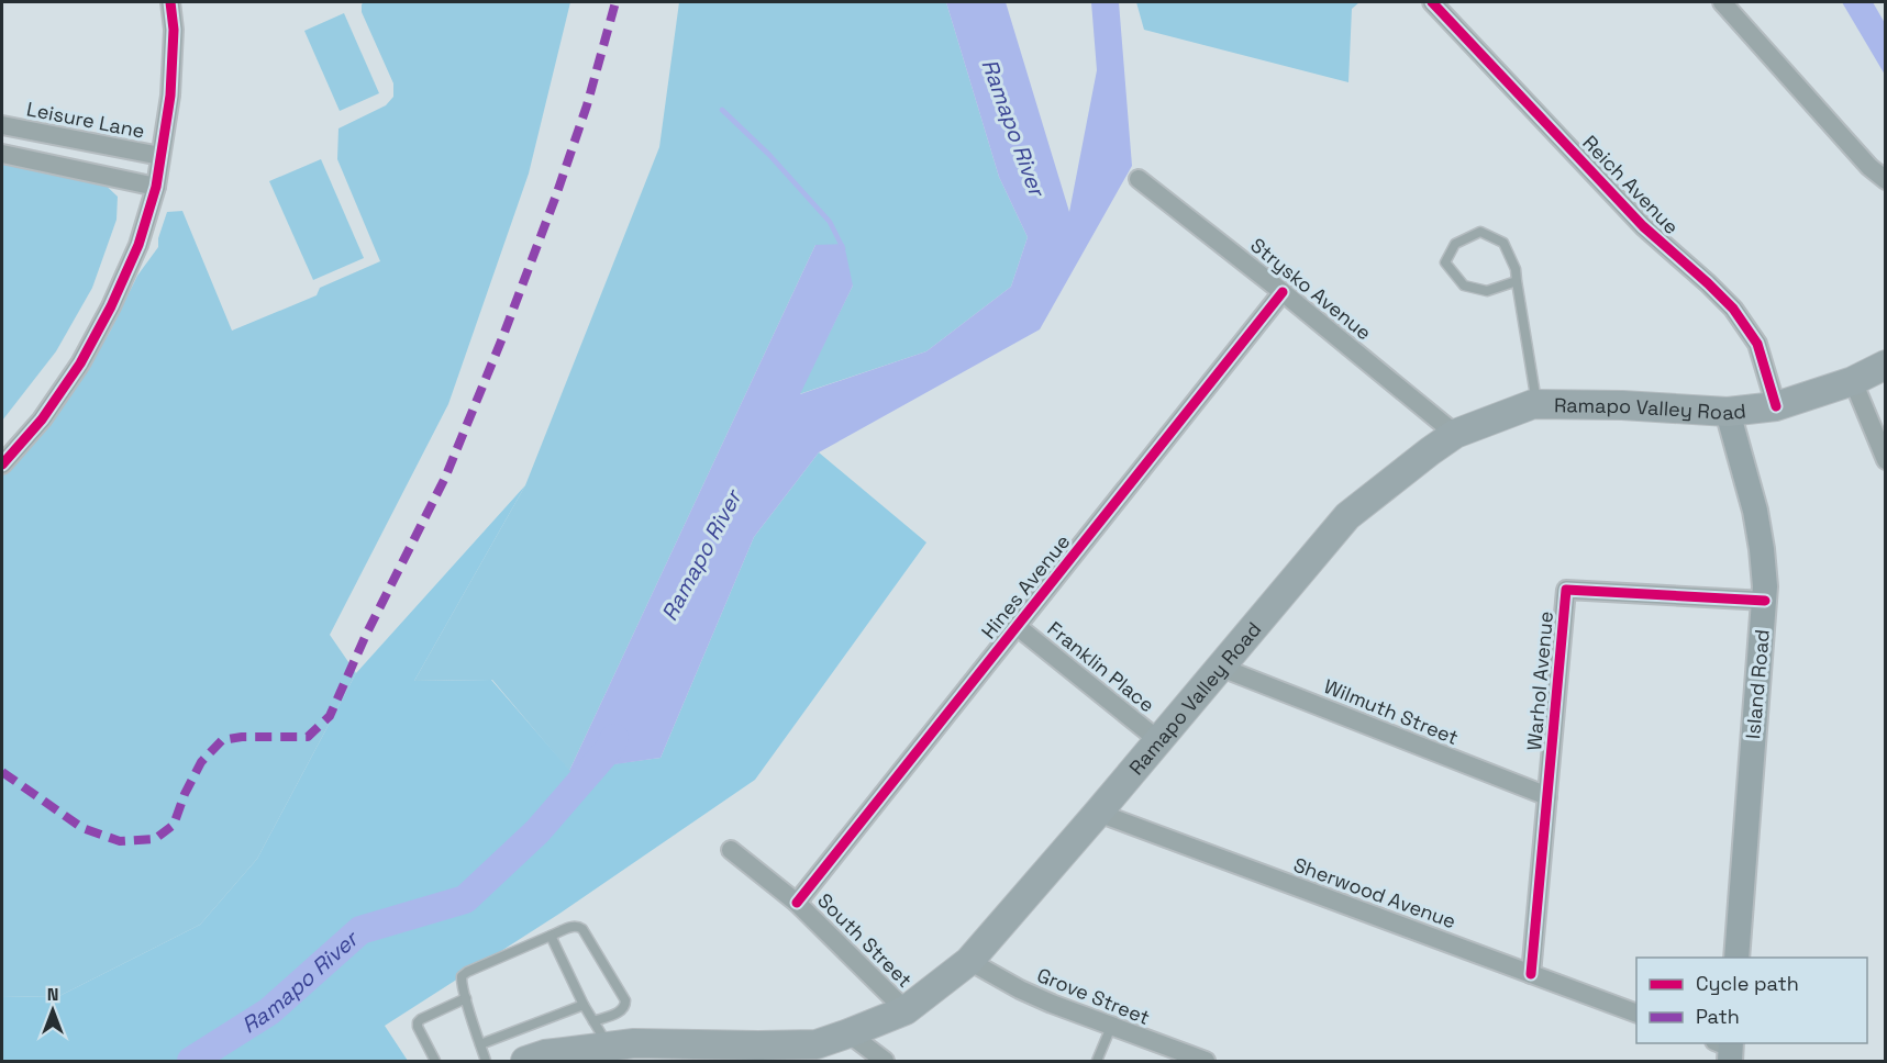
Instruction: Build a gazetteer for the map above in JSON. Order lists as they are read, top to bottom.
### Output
{
  "streets": {
    "main road": ["Ramapo Valley Road", "Island Road"],
    "street": [
      "Leisure Lane",
      "Reich Avenue",
      "Strysko Avenue",
      "Hines Avenue",
      "Franklin Place",
      "Warhol Avenue",
      "Wilmuth Street",
      "Sherwood Avenue",
      "South Street",
      "Grove Street"
    ]
  },
  "crossings": [
    ["Reich Avenue", "Ramapo Valley Road"],
    ["Strysko Avenue", "Ramapo Valley Road"],
    ["Strysko Avenue", "Hines Avenue"],
    ["Ramapo Valley Road", "Franklin Place"],
    ["Ramapo Valley Road", "Island Road"],
    ["Ramapo Valley Road", "Wilmuth Street"],
    ["Ramapo Valley Road", "Sherwood Avenue"],
    ["Ramapo Valley Road", "South Street"],
    ["Ramapo Valley Road", "Grove Street"],
    ["Hines Avenue", "Franklin Place"],
    ["Hines Avenue", "South Street"],
    ["Warhol Avenue", "Island Road"],
    ["Warhol Avenue", "Wilmuth Street"],
    ["Warhol Avenue", "Sherwood Avenue"]
  ],
  "water": ["Ramapo River"],
  "legend": ["Cycle path", "Path"],
  "north": "top"
}
